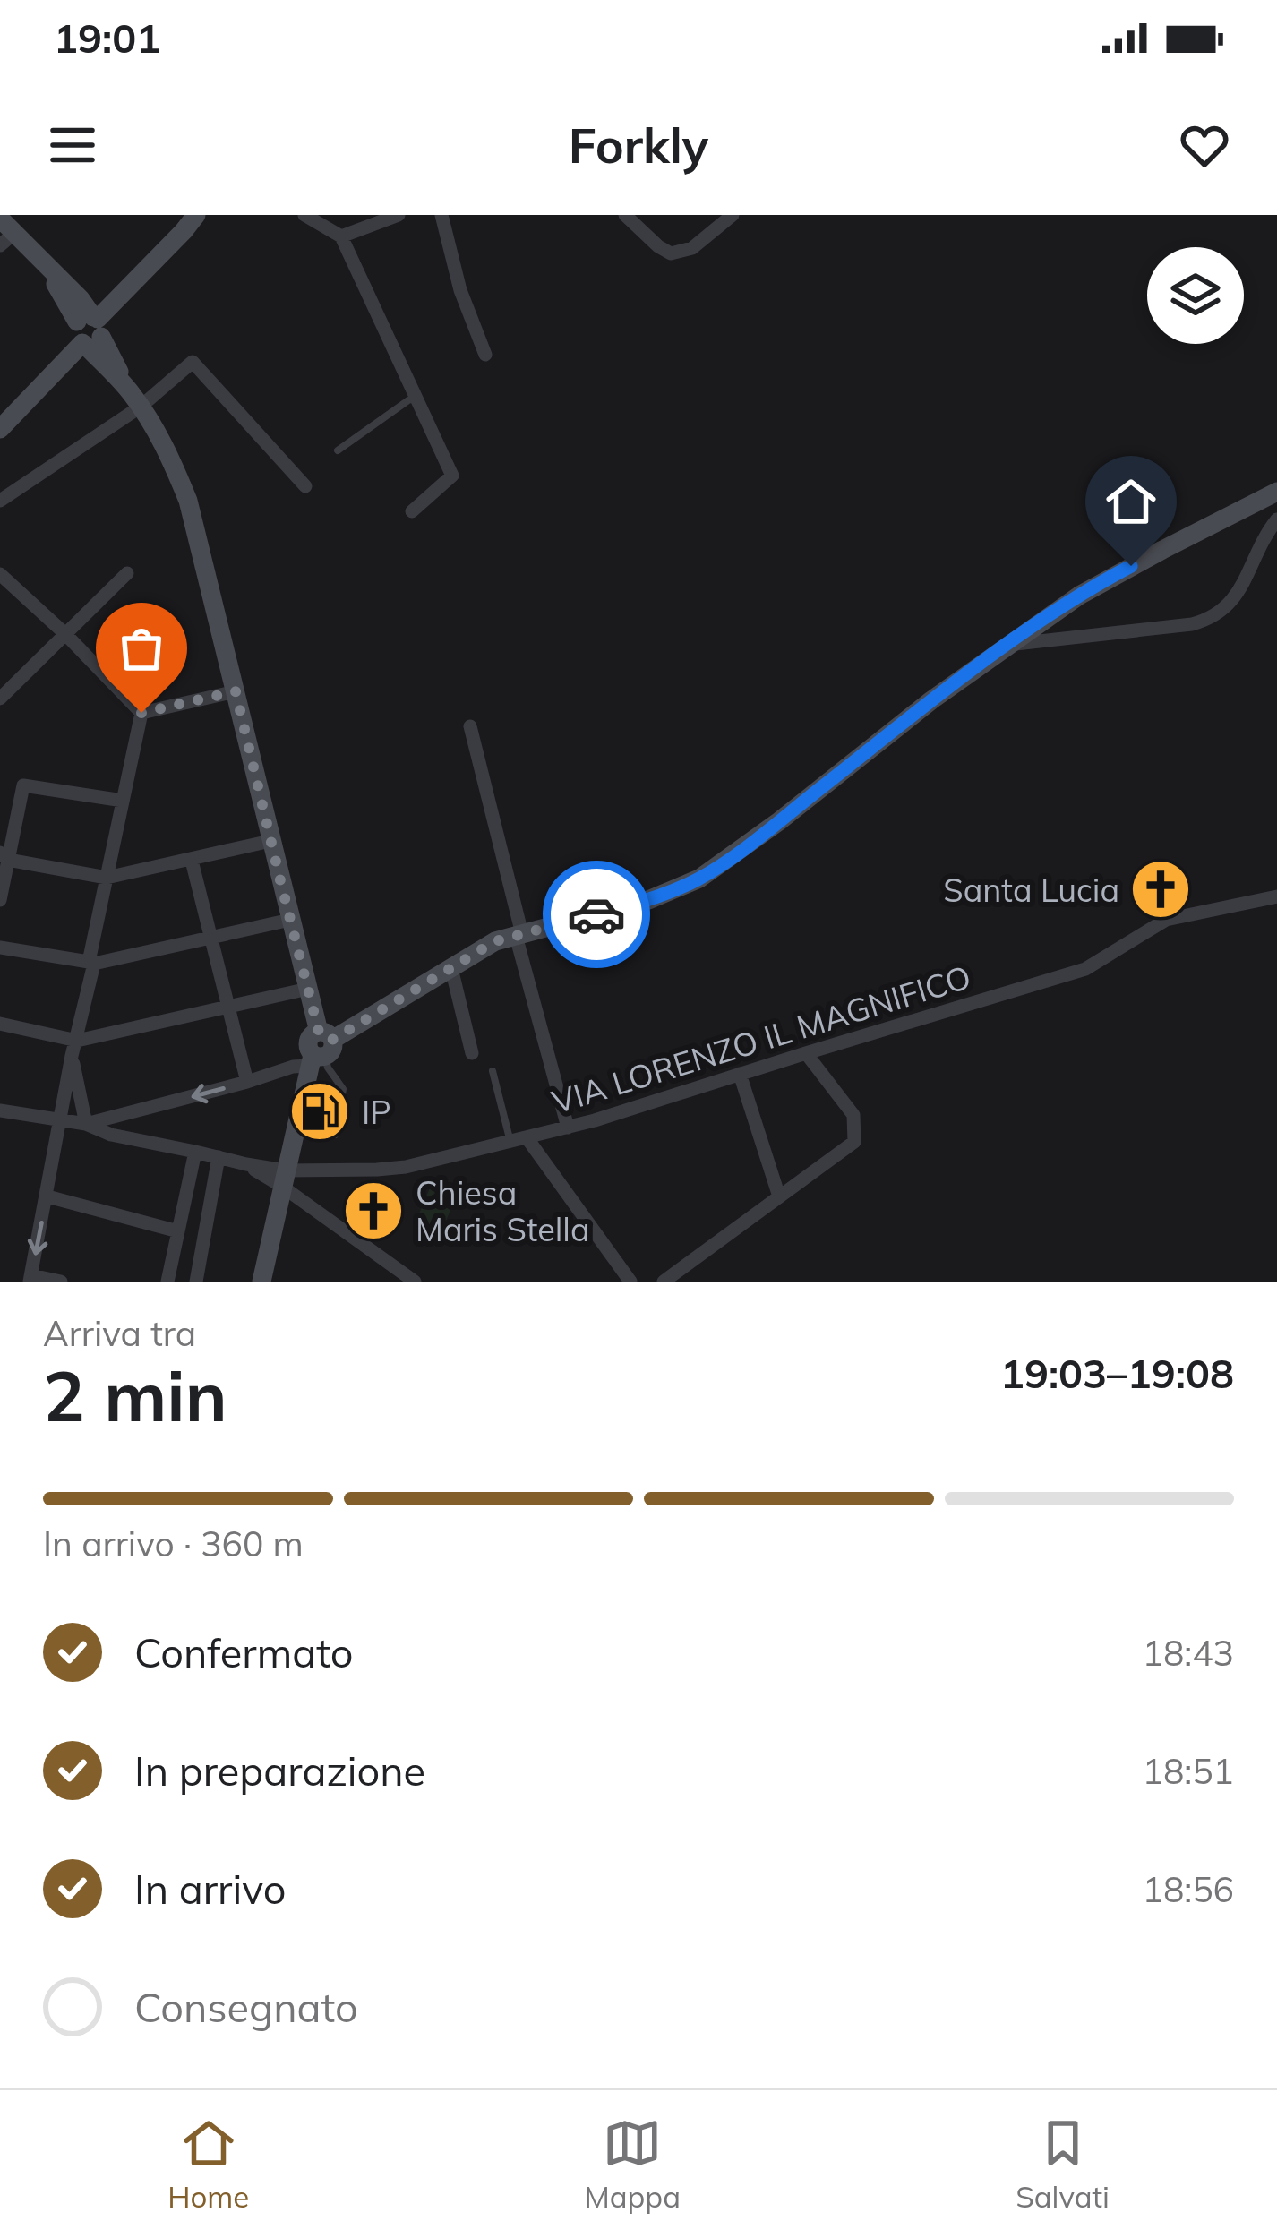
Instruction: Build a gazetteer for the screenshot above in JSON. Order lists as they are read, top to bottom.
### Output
{
  "streets": {
    "street": ["VIA LORENZO IL MAGNIFICO"]
  },
  "places": {
    "church": ["Santa Lucia", "Chiesa Maris Stella"],
    "fuel station": ["IP"]
  },
  "page": {
    "status": "19:01",
    "header": "Forkly",
    "heading": ["2 min", "Arriva tra", "19:03–19:08"],
    "bar": "In arrivo · 360 m",
    "list": [
      ["Confermato", "18:43"],
      ["In preparazione", "18:51"],
      ["In arrivo", "18:56"],
      "Consegnato"
    ],
    "tabs": ["Home", "Mappa", "Salvati"]
  }
}
